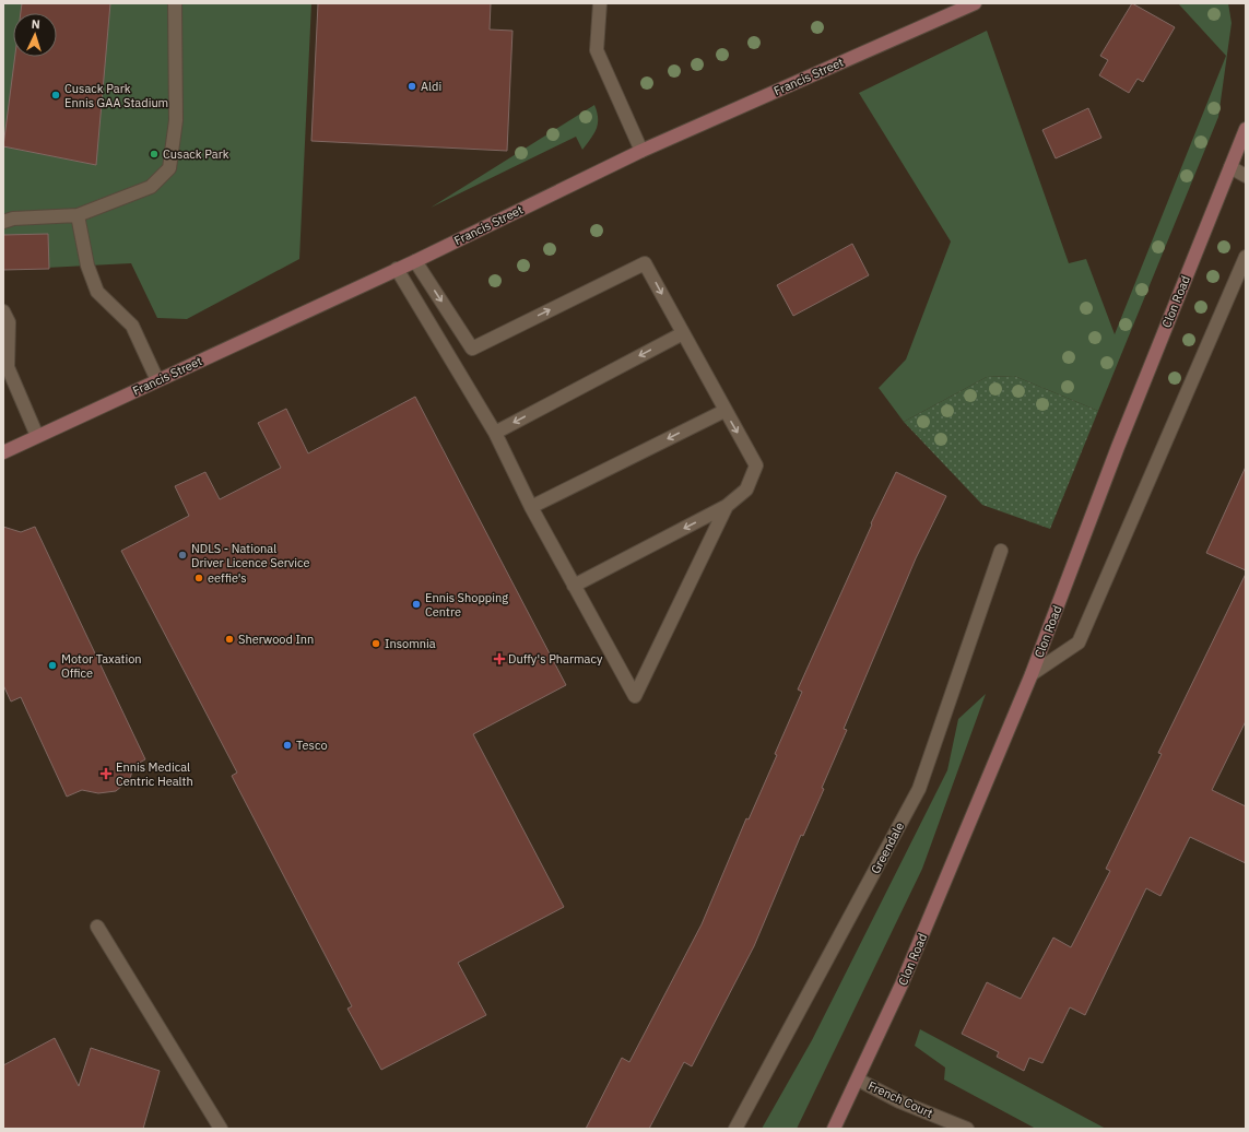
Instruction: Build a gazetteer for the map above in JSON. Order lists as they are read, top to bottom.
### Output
{
  "streets": {
    "main road": ["Francis Street", "Clon Road"],
    "street": ["Greendale", "French Court"]
  },
  "crossings": [
    ["Clon Road", "French Court"]
  ],
  "places": {
    "other": [
      "Aldi",
      "Cusack Park Ennis GAA Stadium",
      "Cusack Park",
      "NDLS - National Driver Licence Service",
      "eeffie's",
      "Ennis Shopping Centre",
      "Sherwood Inn",
      "Insomnia",
      "Motor Taxation Office",
      "Tesco"
    ],
    "health": ["Duffy's Pharmacy", "Ennis Medical Centric Health"]
  },
  "north": "top"
}
